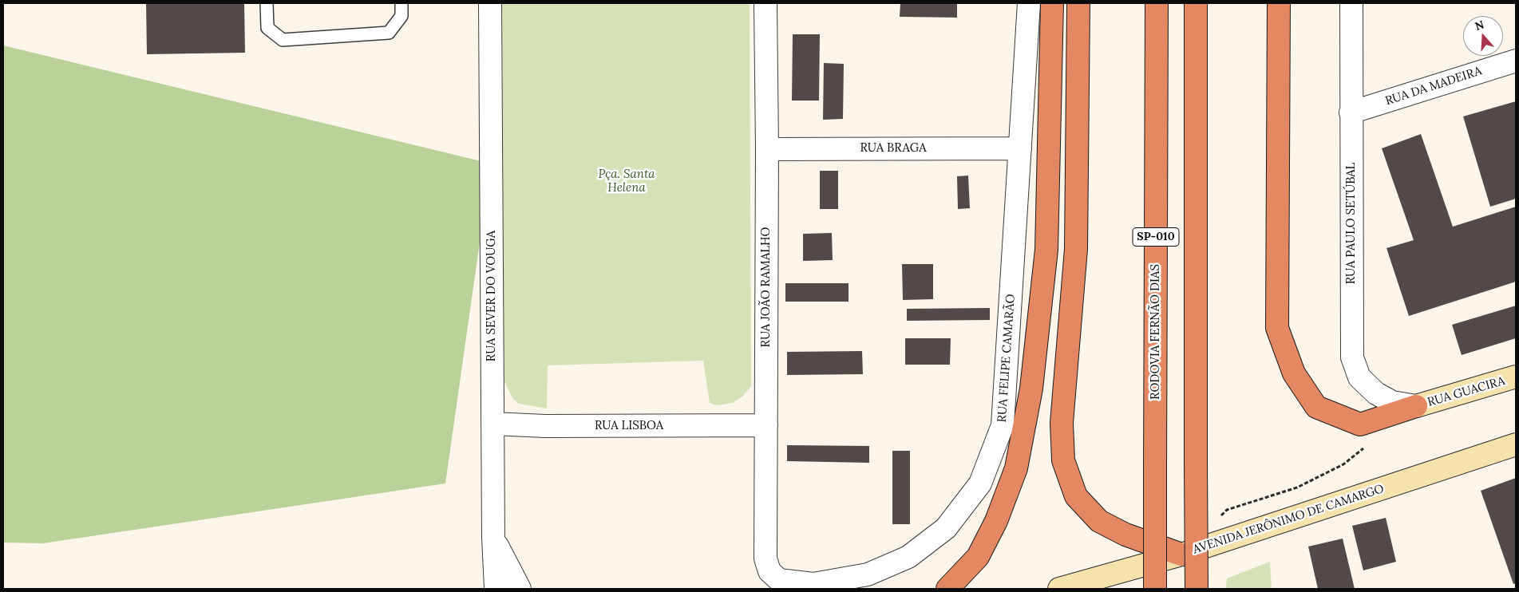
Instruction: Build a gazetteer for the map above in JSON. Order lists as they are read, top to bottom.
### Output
{
  "streets": {
    "highway": ["SP-010", "RODOVIA FERNÃO DIAS"],
    "main road": ["RUA GUACIRA", "AVENIDA JERÔNIMO DE CAMARGO"],
    "street": [
      "RUA DA MADEIRA",
      "RUA BRAGA",
      "RUA PAULO SETÚBAL",
      "RUA JOÃO RAMALHO",
      "RUA SEVER DO VOUGA",
      "RUA FELIPE CAMARÃO",
      "RUA LISBOA"
    ]
  },
  "crossings": [
    ["RUA DA MADEIRA", "RUA PAULO SETÚBAL"],
    ["RUA BRAGA", "RUA JOÃO RAMALHO"],
    ["RUA BRAGA", "RUA FELIPE CAMARÃO"],
    ["RUA PAULO SETÚBAL", "RUA GUACIRA"],
    ["RUA JOÃO RAMALHO", "RUA FELIPE CAMARÃO"],
    ["RUA JOÃO RAMALHO", "RUA LISBOA"],
    ["RUA SEVER DO VOUGA", "RUA LISBOA"]
  ],
  "parks": ["Pça. Santa Helena"],
  "north": "top"
}
